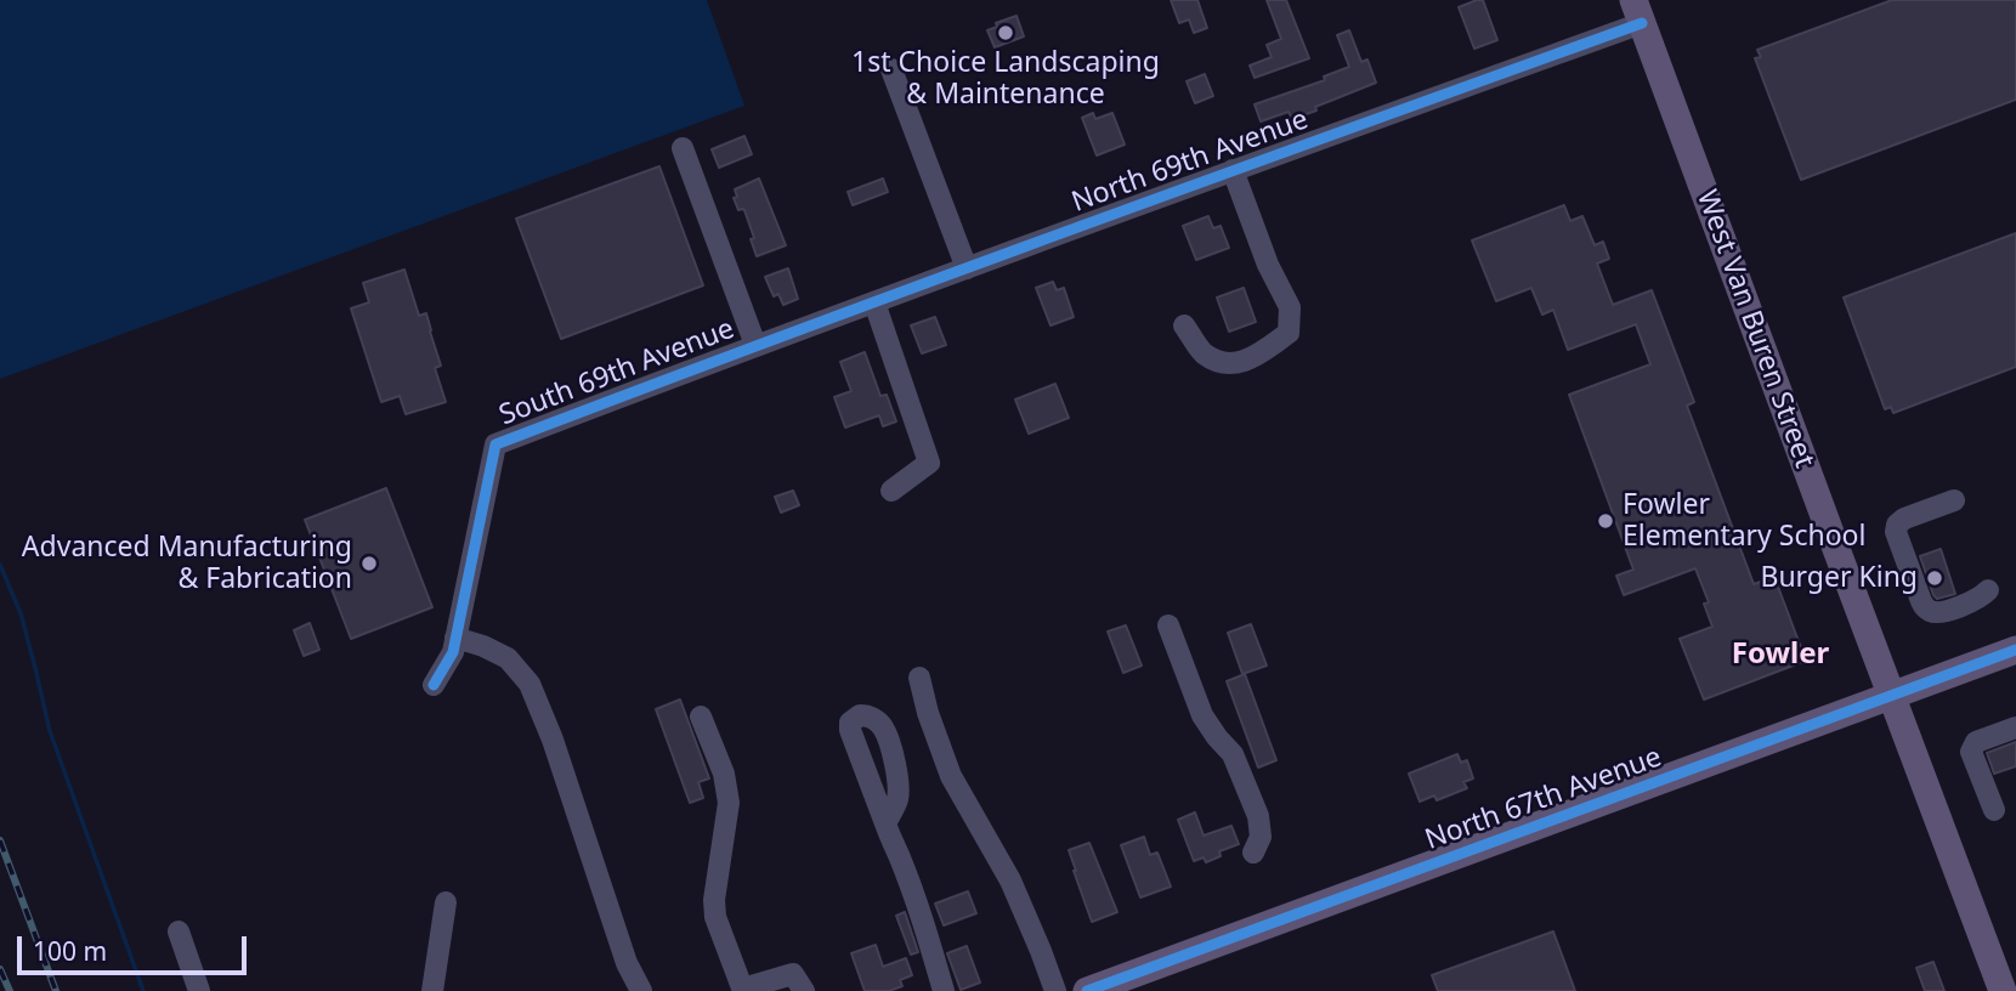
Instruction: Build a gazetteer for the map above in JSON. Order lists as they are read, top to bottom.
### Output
{
  "streets": {
    "main road": ["West Van Buren Street", "North 67th Avenue"],
    "street": ["North 69th Avenue", "South 69th Avenue"]
  },
  "crossings": [
    ["North 69th Avenue", "West Van Buren Street"],
    ["North 69th Avenue", "South 69th Avenue"],
    ["West Van Buren Street", "North 67th Avenue"]
  ],
  "districts": ["Fowler"],
  "places": [
    "1st Choice Landscaping & Maintenance",
    "Fowler Elementary School",
    "Advanced Manufacturing & Fabrication",
    "Burger King"
  ],
  "scale_bar": "100 m"
}
